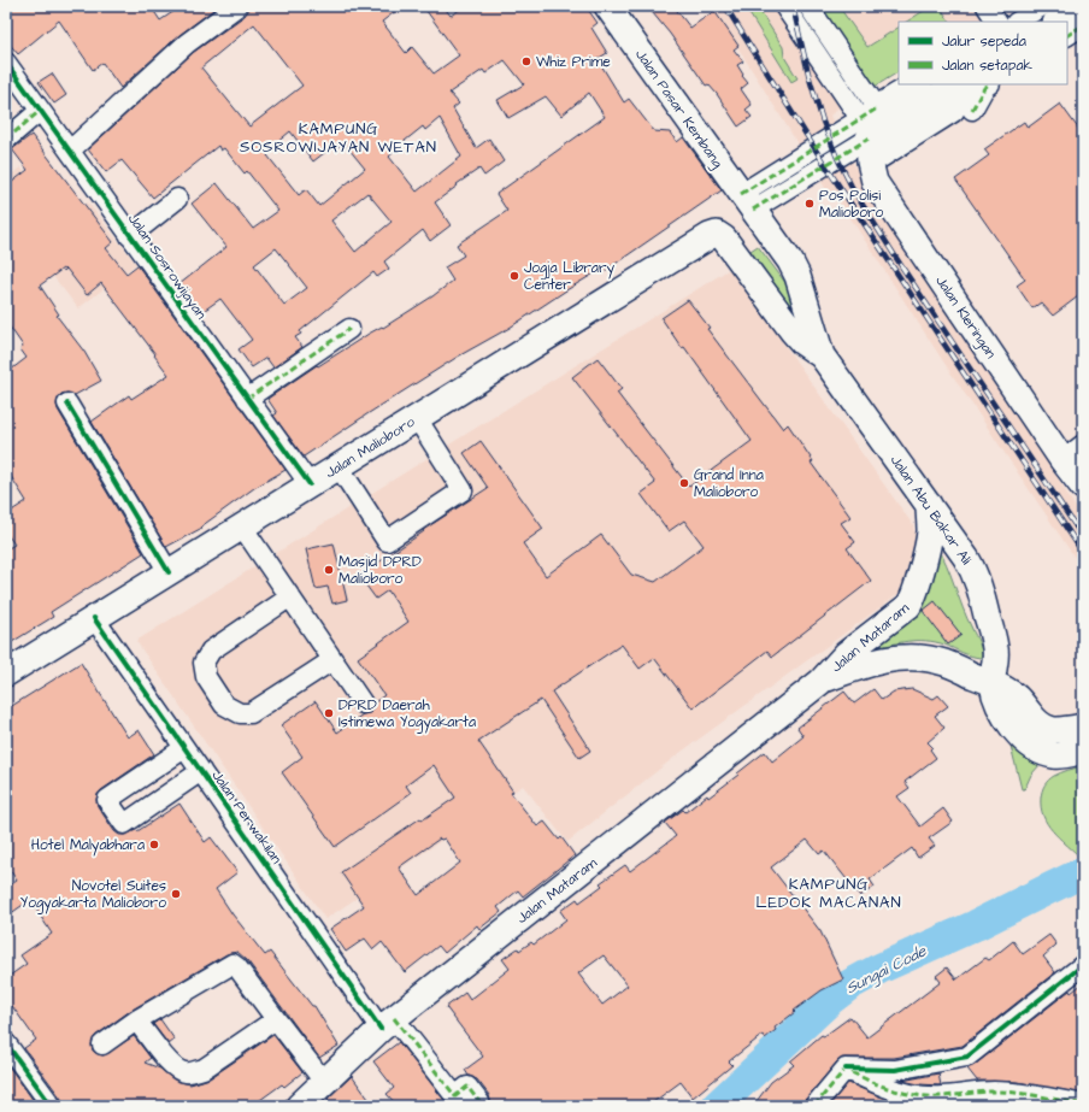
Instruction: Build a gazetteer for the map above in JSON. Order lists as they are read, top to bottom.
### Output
{
  "streets": {
    "main road": [
      "Jalan Pasar Kembang",
      "Jalan Kleringan",
      "Jalan Malioboro",
      "Jalan Abu Bakar Ali",
      "Jalan Mataram"
    ],
    "street": ["Jalan Sosrowijayan", "Jalan Perwakilan"]
  },
  "crossings": [
    ["Jalan Pasar Kembang", "Jalan Abu Bakar Ali"],
    ["Jalan Sosrowijayan", "Jalan Malioboro"],
    ["Jalan Malioboro", "Jalan Abu Bakar Ali"],
    ["Jalan Malioboro", "Jalan Perwakilan"],
    ["Jalan Abu Bakar Ali", "Jalan Mataram"],
    ["Jalan Mataram", "Jalan Perwakilan"]
  ],
  "districts": ["KAMPUNG SOSROWIJAYAN WETAN", "KAMPUNG LEDOK MACANAN"],
  "water": ["Sungai Code"],
  "places": [
    "Whiz Prime",
    "Pos Polisi Malioboro",
    "Jogja Library Center",
    "Grand Inna Malioboro",
    "Masjid DPRD Malioboro",
    "DPRD Daerah Istimewa Yogyakarta",
    "Hotel Malyabhara",
    "Novotel Suites Yogyakarta Malioboro"
  ],
  "legend": ["Jalur sepeda", "Jalan setapak"]
}
